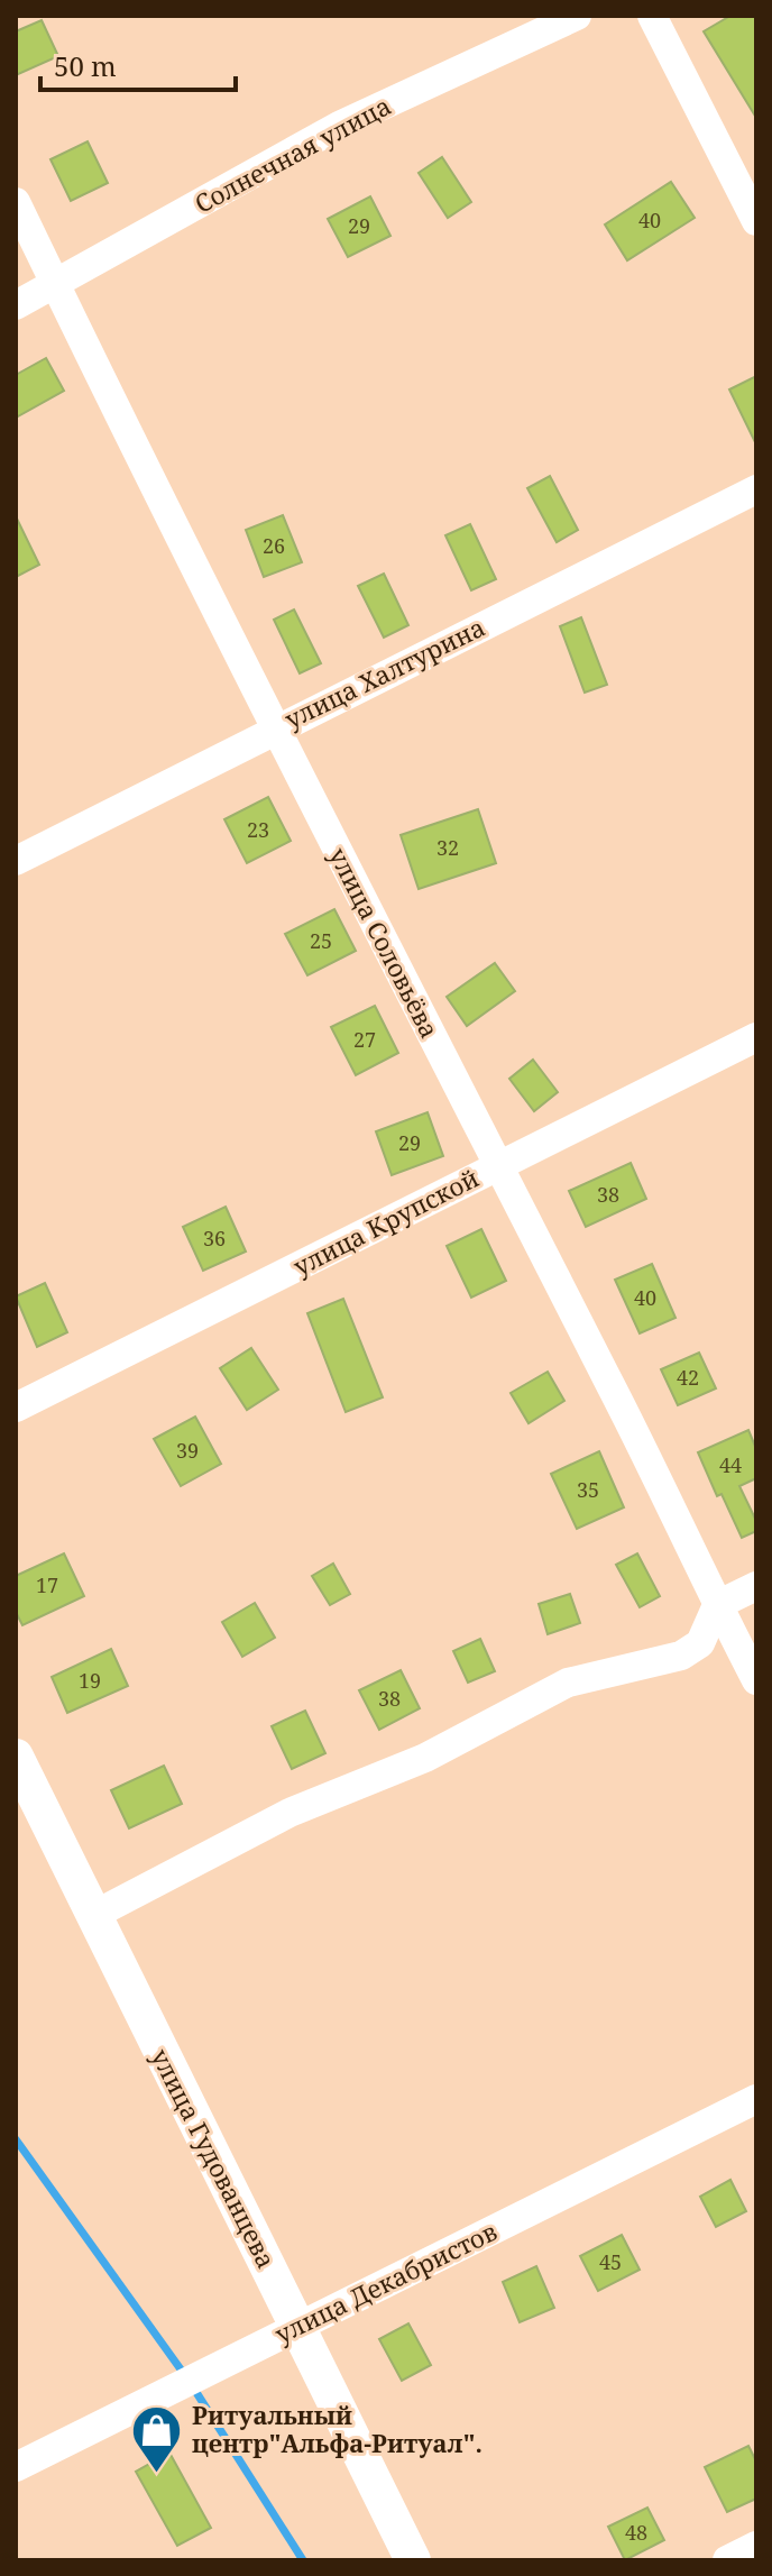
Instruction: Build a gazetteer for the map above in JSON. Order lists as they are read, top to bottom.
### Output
{
  "streets": {
    "street": [
      "Солнечная улица",
      "улица Халтурина",
      "улица Соловьёва",
      "улица Крупской",
      "улица Гудованцева",
      "улица Декабристов"
    ]
  },
  "crossings": [
    ["Солнечная улица", "улица Соловьёва"],
    ["улица Халтурина", "улица Соловьёва"],
    ["улица Соловьёва", "улица Крупской"],
    ["улица Гудованцева", "улица Декабристов"]
  ],
  "places": {
    "shop": ["Ритуальный центр\"Альфа-Ритуал\"."]
  },
  "house_numbers": [
    "40",
    "29",
    "26",
    "23",
    "32",
    "25",
    "27",
    "29",
    "38",
    "36",
    "40",
    "42",
    "39",
    "44",
    "35",
    "17",
    "19",
    "38",
    "45",
    "48"
  ],
  "scale_bar": "50 m"
}
